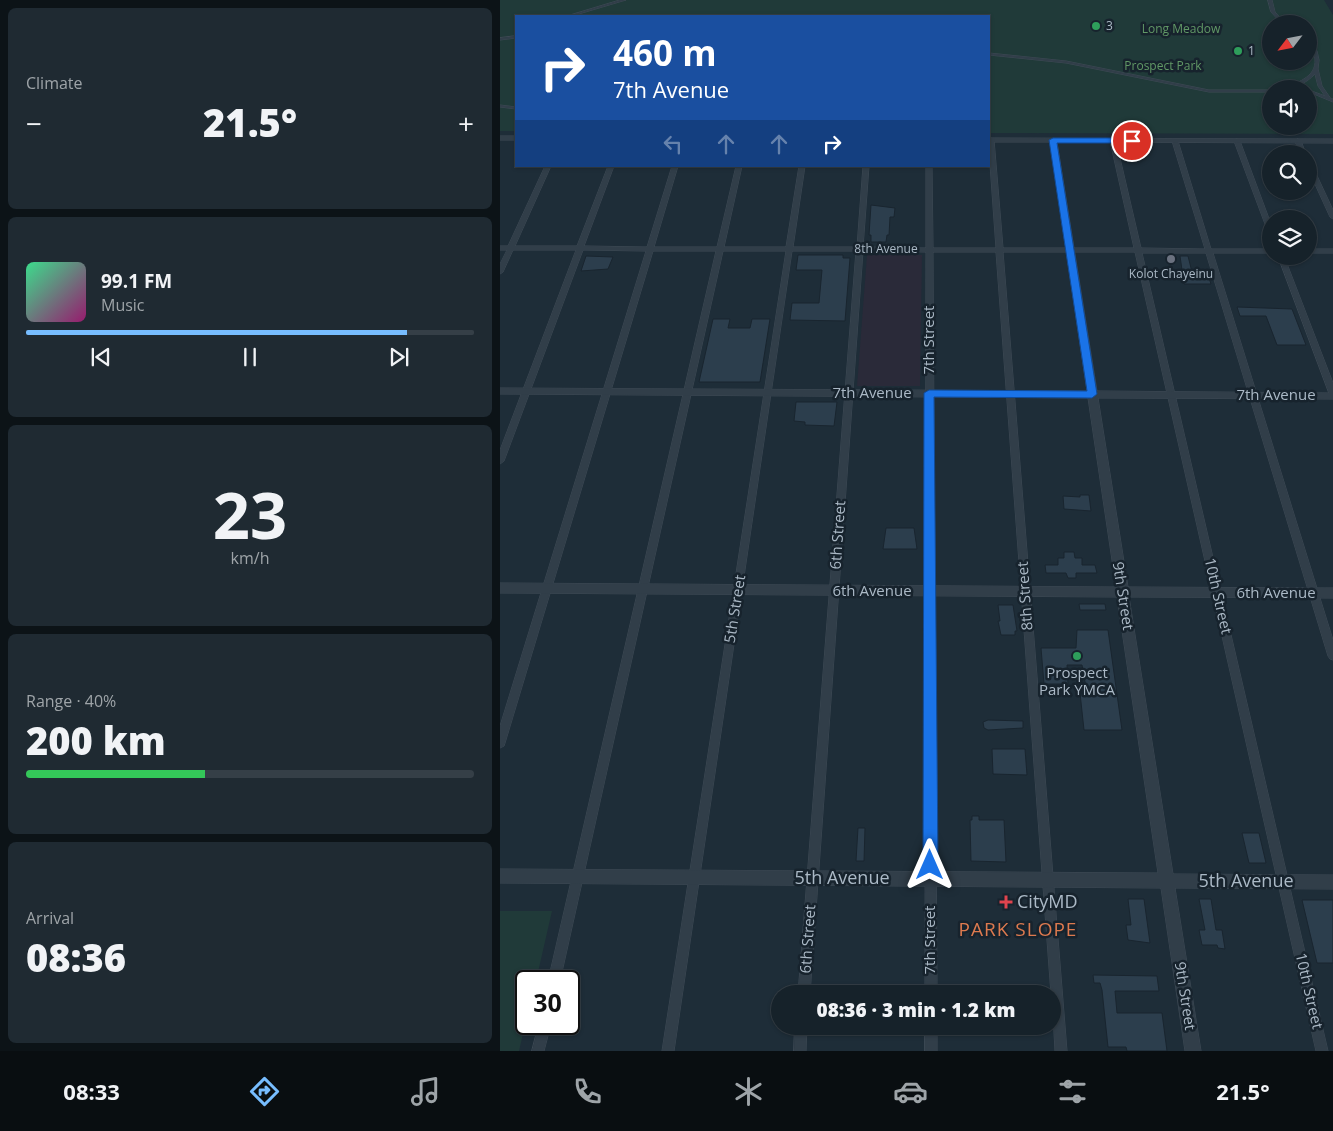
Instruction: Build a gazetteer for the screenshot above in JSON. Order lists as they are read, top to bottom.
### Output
{
  "streets": {
    "street": [
      "8th Avenue",
      "7th Street",
      "7th Avenue",
      "6th Street",
      "6th Avenue",
      "8th Street",
      "9th Street",
      "10th Street",
      "5th Street",
      "5th Avenue"
    ]
  },
  "crossings": [
    ["8th Avenue", "7th Street"],
    ["8th Avenue", "6th Street"],
    ["8th Avenue", "8th Street"],
    ["8th Avenue", "9th Street"],
    ["8th Avenue", "10th Street"],
    ["8th Avenue", "5th Street"],
    ["7th Street", "7th Avenue"],
    ["7th Street", "6th Avenue"],
    ["7th Street", "5th Avenue"],
    ["7th Avenue", "6th Street"],
    ["7th Avenue", "8th Street"],
    ["7th Avenue", "9th Street"],
    ["7th Avenue", "10th Street"],
    ["7th Avenue", "5th Street"],
    ["6th Street", "6th Avenue"],
    ["6th Street", "5th Avenue"],
    ["6th Avenue", "8th Street"],
    ["6th Avenue", "9th Street"],
    ["6th Avenue", "10th Street"],
    ["6th Avenue", "5th Street"],
    ["8th Street", "5th Avenue"],
    ["9th Street", "5th Avenue"],
    ["10th Street", "5th Avenue"],
    ["5th Street", "5th Avenue"]
  ],
  "districts": ["PARK SLOPE"],
  "parks": ["Long Meadow", "Prospect Park"],
  "places": {
    "other": [
      "3",
      "1",
      "Kolot Chayeinu",
      "Prospect Park YMCA"
    ],
    "health": ["CityMD"]
  },
  "north": "bottom left",
  "page": {
    "tile": [
      "Climate",
      ["23", "km/h"],
      ["Range · 40%", "200 km"],
      ["Arrival", "08:36"]
    ],
    "turn": ["460 m", "7th Avenue"],
    "heat": ["−", "21.5°", "+"],
    "song": ["99.1 FM", "Music"],
    "limit": "30",
    "trip": "08:36 · 3 min · 1.2 km",
    "tabs": ["08:33", "21.5°"]
  }
}
